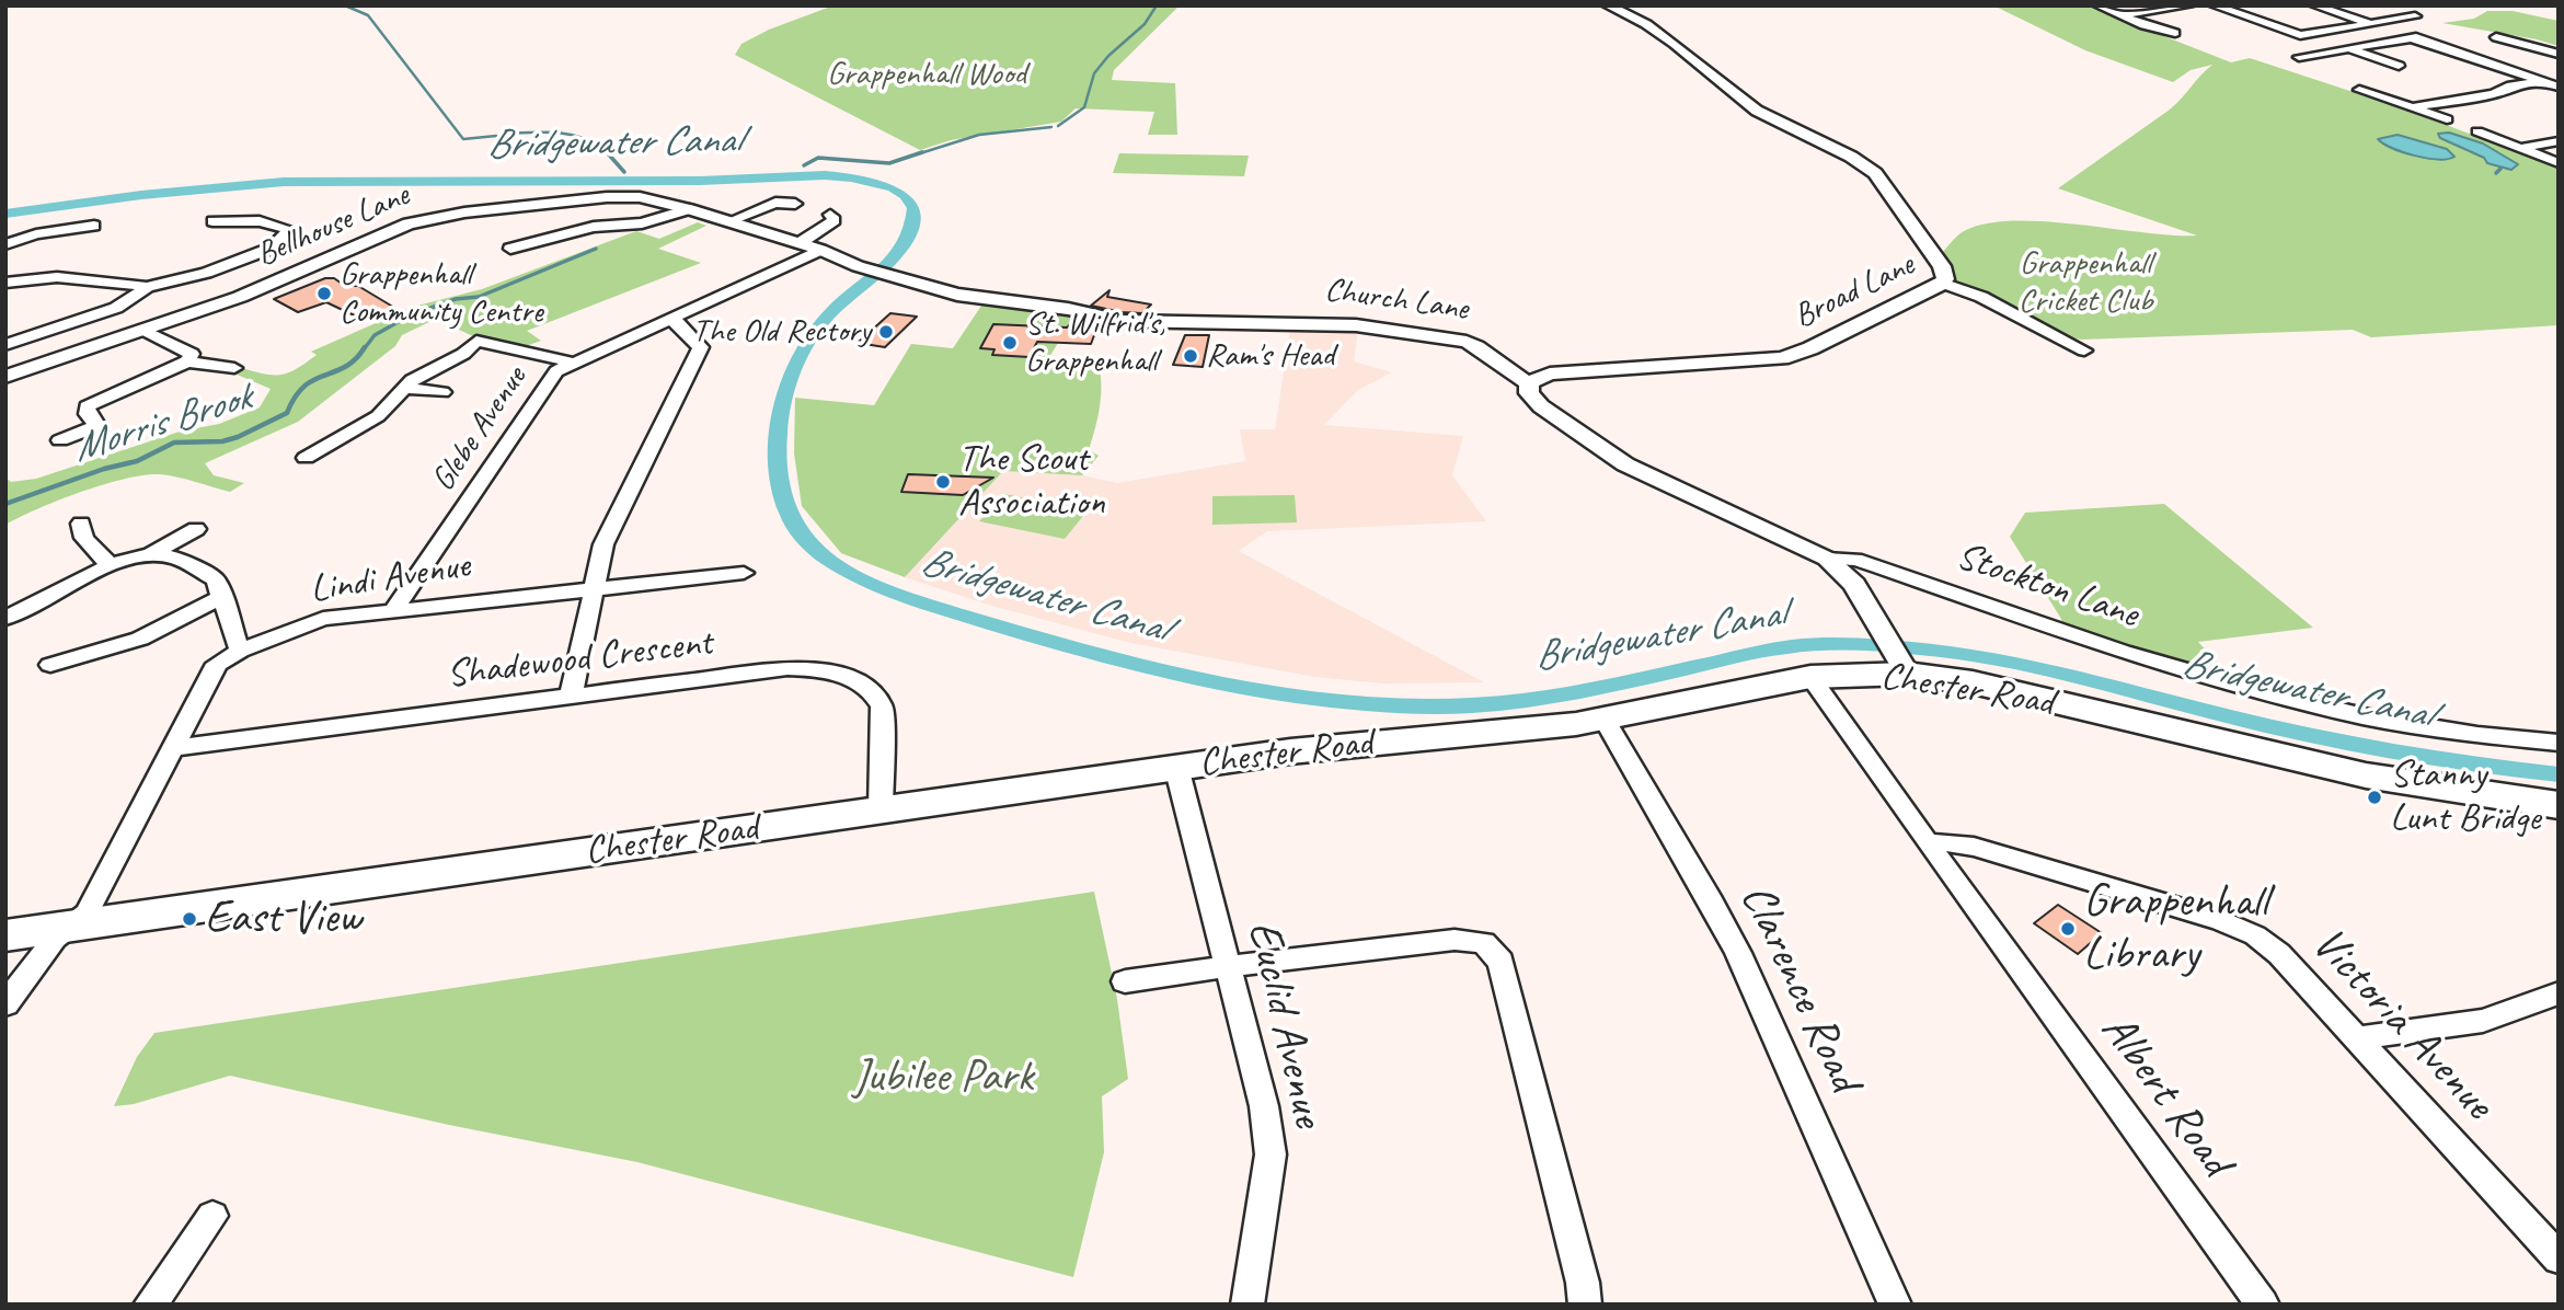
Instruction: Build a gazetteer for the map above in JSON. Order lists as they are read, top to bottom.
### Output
{
  "streets": {
    "main road": ["Chester Road"],
    "street": [
      "Bellhouse Lane",
      "Broad Lane",
      "Church Lane",
      "Glebe Avenue",
      "Lindi Avenue",
      "Stockton Lane",
      "Shadewood Crescent",
      "Clarence Road",
      "Euclid Avenue",
      "Victoria Avenue",
      "Albert Road"
    ]
  },
  "crossings": [
    ["Bellhouse Lane", "Church Lane"],
    ["Bellhouse Lane", "Glebe Avenue"],
    ["Broad Lane", "Church Lane"],
    ["Church Lane", "Stockton Lane"],
    ["Church Lane", "Chester Road"],
    ["Glebe Avenue", "Lindi Avenue"],
    ["Lindi Avenue", "Shadewood Crescent"],
    ["Lindi Avenue", "Chester Road"],
    ["Shadewood Crescent", "Chester Road"],
    ["Chester Road", "Clarence Road"],
    ["Chester Road", "Euclid Avenue"],
    ["Chester Road", "Albert Road"],
    ["Victoria Avenue", "Albert Road"]
  ],
  "water": ["Bridgewater Canal", "Morris Brook"],
  "parks": ["Grappenhall Wood", "Grappenhall Cricket Club", "Jubilee Park"],
  "places": [
    "Grappenhall Community Centre",
    "The Old Rectory",
    "St. Wilfrid's, Grappenhall",
    "Ram's Head",
    "The Scout Association",
    "Stanny Lunt Bridge",
    "East View",
    "Grappenhall Library"
  ]
}
